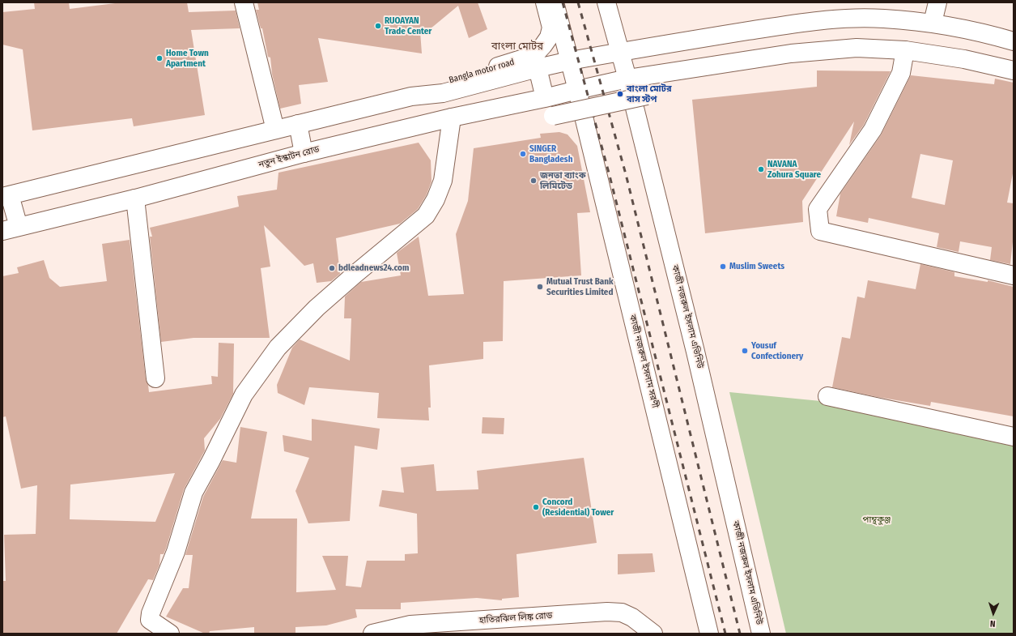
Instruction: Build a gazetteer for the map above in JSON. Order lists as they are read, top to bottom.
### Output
{
  "streets": {
    "main road": [
      "Bangla motor road",
      "নতুন ইস্কাটন রোড",
      "কাজী নজরুল ইসলাম এভিনিউ",
      "কাজী নজরুল ইসলাম সরণী",
      "হাতিরঝিল লিঙ্ক রোড"
    ]
  },
  "crossings": [
    ["নতুন ইস্কাটন রোড", "কাজী নজরুল ইসলাম এভিনিউ"],
    ["নতুন ইস্কাটন রোড", "কাজী নজরুল ইসলাম সরণী"]
  ],
  "districts": ["বাংলা মোটর"],
  "parks": ["পান্থকুঞ্জ"],
  "places": [
    "RUOAYAN Trade Center",
    "Home Town Apartment",
    "বাংলা মোটর বাস স্টপ",
    "SINGER Bangladesh",
    "NAVANA Zohura Square",
    "জনতা ব্যাংক লিমিটেড",
    "Muslim Sweets",
    "bdleadnews24.com",
    "Mutual Trust Bank Securities Limited",
    "Yousuf Confectionery",
    "Concord (Residential) Tower"
  ],
  "north": "bottom"
}
